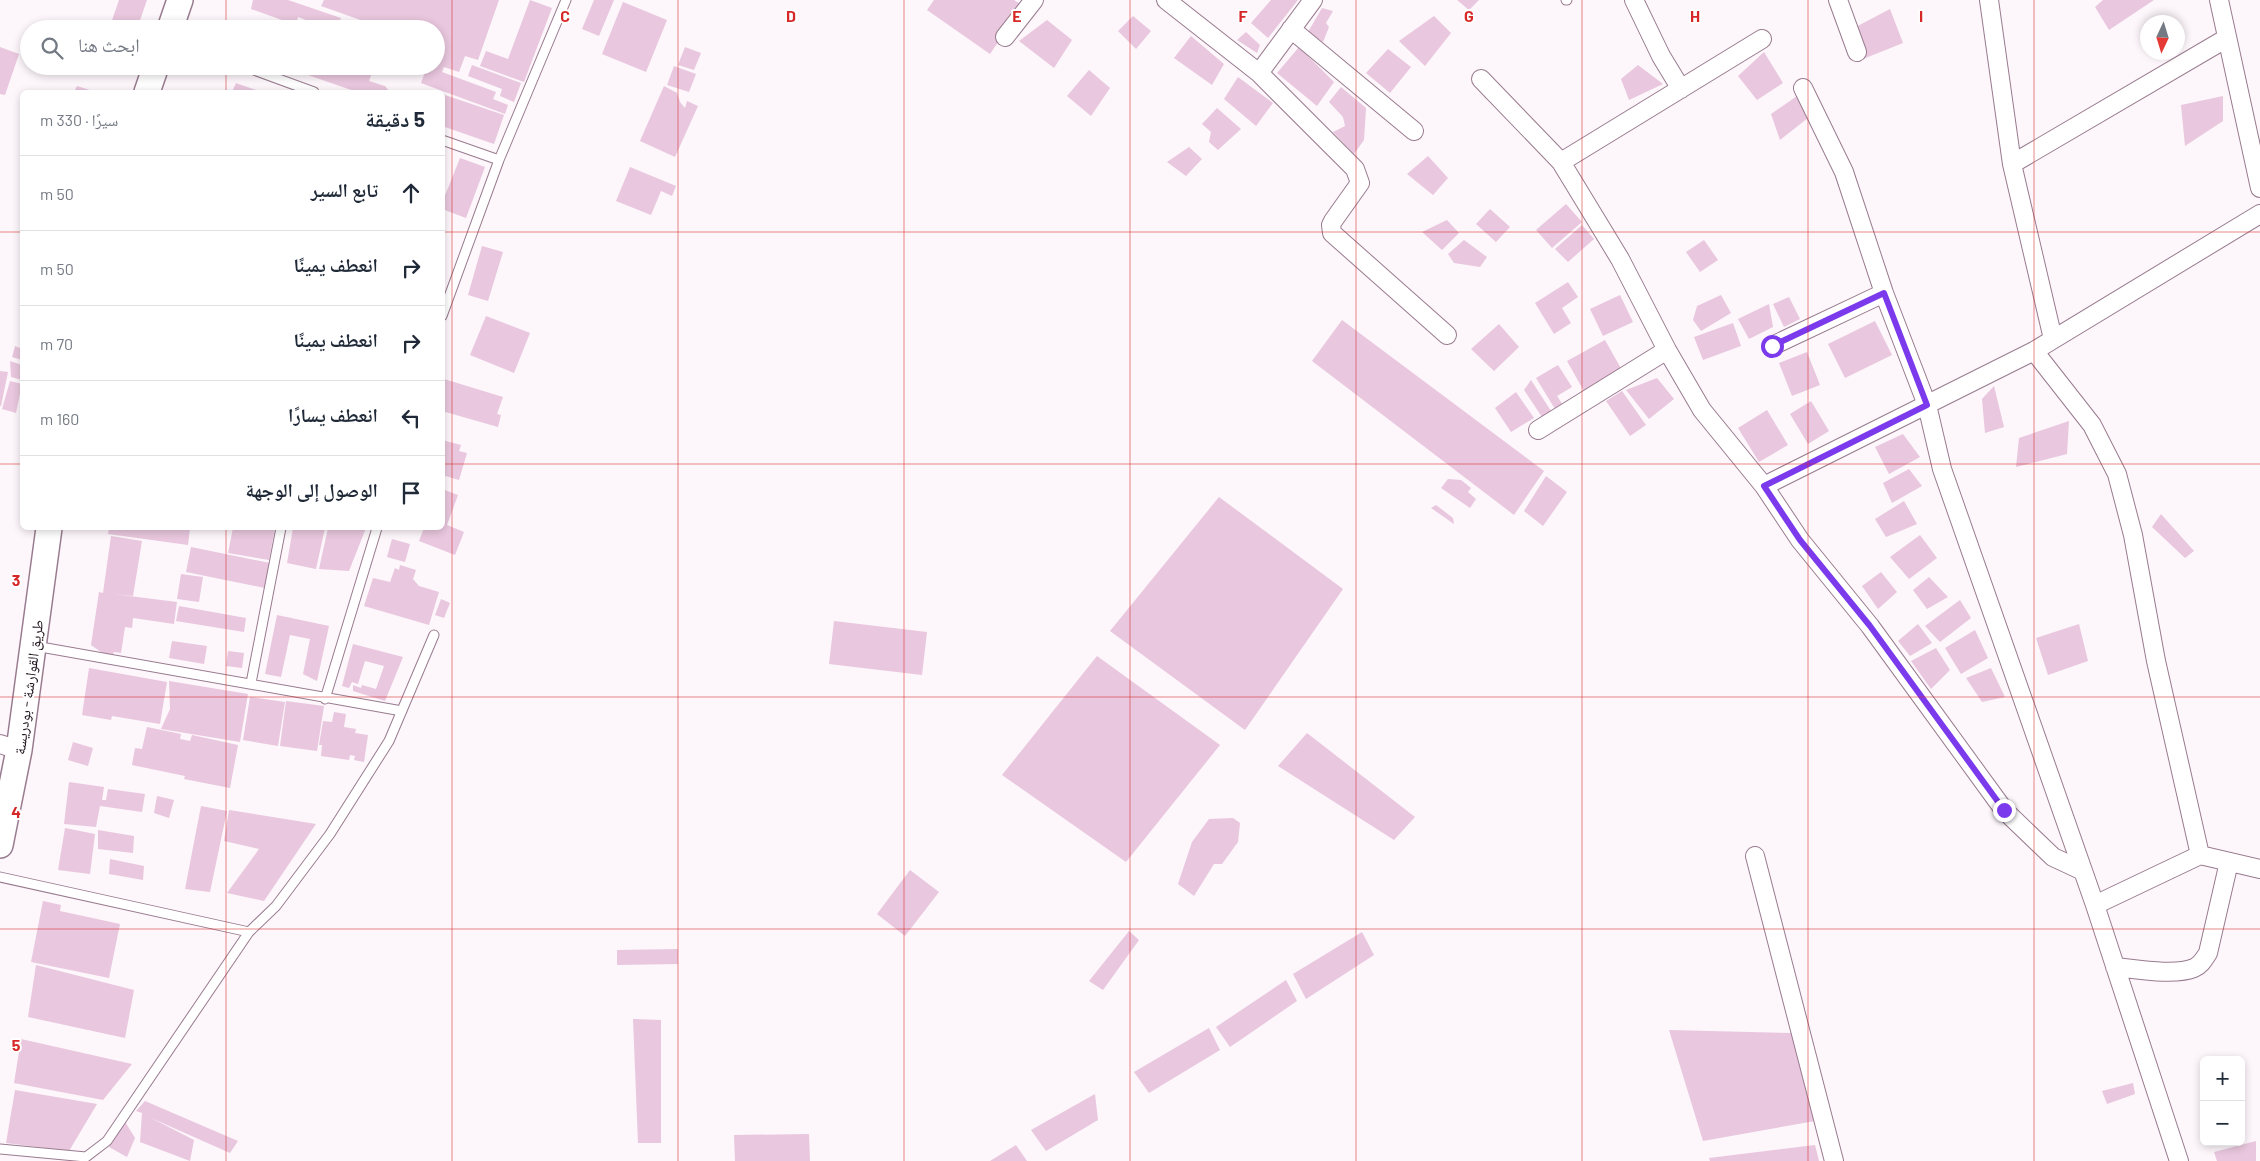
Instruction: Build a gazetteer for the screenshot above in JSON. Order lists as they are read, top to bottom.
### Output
{
  "streets": {
    "main road": ["طريق القوارشة - بودريسة"]
  },
  "north": "bottom",
  "page": {
    "search": "ابحث هنا",
    "heading": ["5 دقيقة", "سيرًا · 330 m"],
    "list": [
      ["تابع السير", "50 m"],
      ["انعطف يمينًا", "50 m"],
      ["انعطف يمينًا", "70 m"],
      ["انعطف يسارًا", "160 m"],
      "الوصول إلى الوجهة"
    ],
    "map_buttons": ["+", "−"]
  },
  "grid": {
    "columns": [
      "C",
      "D",
      "E",
      "F",
      "G",
      "H",
      "I"
    ],
    "rows": ["3", "4", "5"]
  }
}
